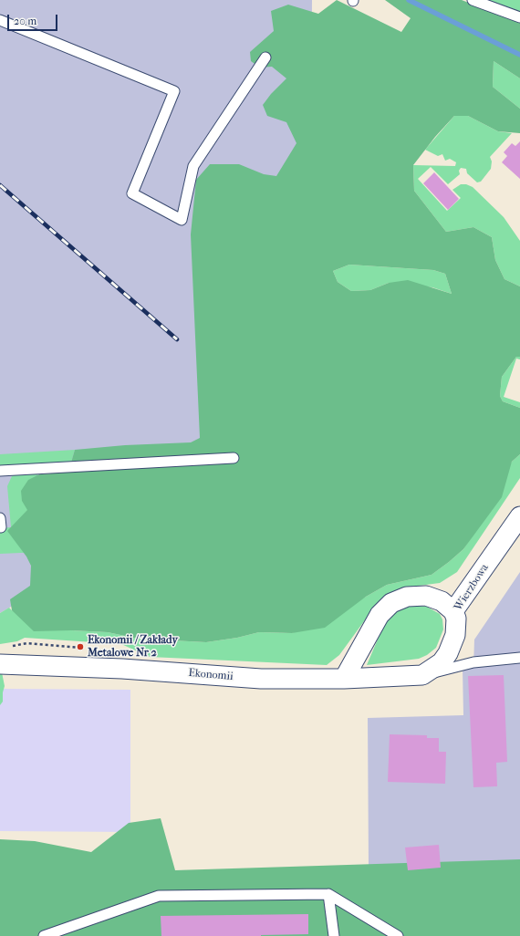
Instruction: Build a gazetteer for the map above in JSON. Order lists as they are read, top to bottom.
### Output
{
  "streets": {
    "street": ["Wierzbowa", "Ekonomii"]
  },
  "crossings": [
    ["Wierzbowa", "Ekonomii"]
  ],
  "places": ["Ekonomii / Zakłady Metalowe Nr 2"],
  "scale_bar": "20 m"
}
